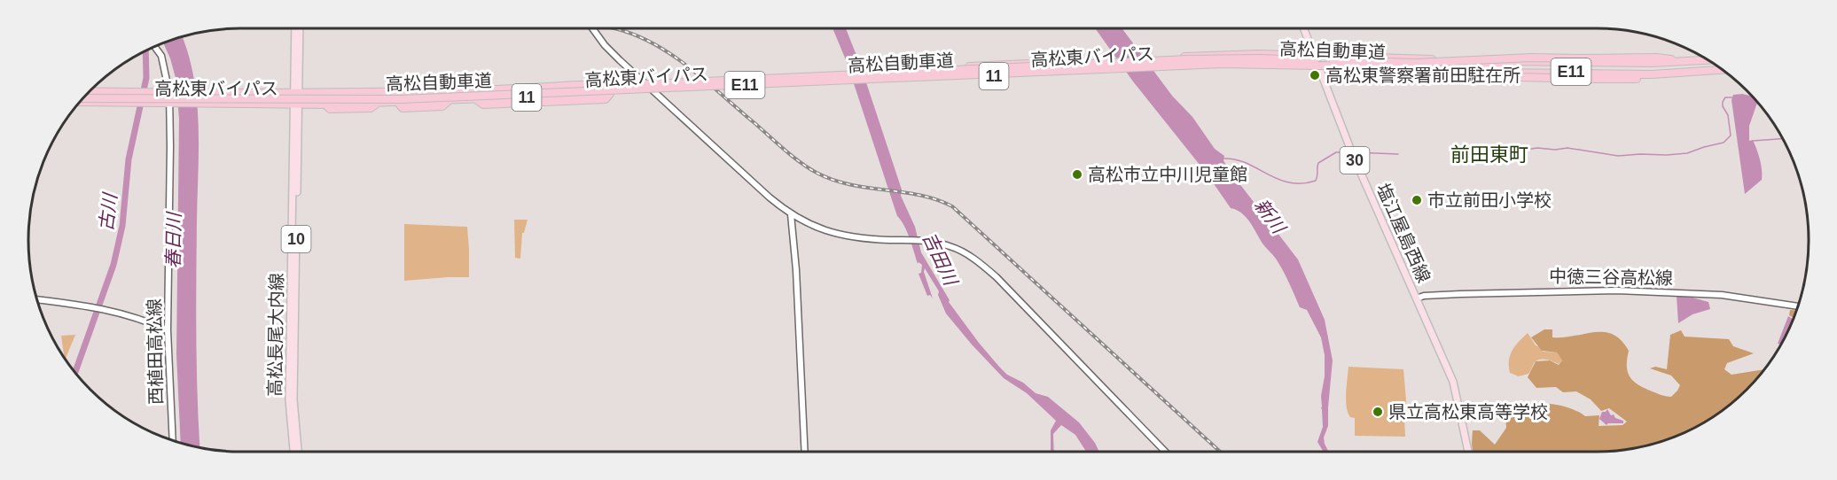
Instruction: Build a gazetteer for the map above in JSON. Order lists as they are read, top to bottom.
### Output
{
  "streets": {
    "highway": [
      "高松自動車道",
      "高松東バイパス",
      "E11",
      "11"
    ],
    "main road": [
      "30",
      "塩江屋島西線",
      "10",
      "高松長尾大内線"
    ],
    "street": ["中徳三谷高松線", "西植田高松線"]
  },
  "crossings": [
    ["高松東バイパス", "塩江屋島西線"],
    ["高松東バイパス", "高松長尾大内線"],
    ["高松東バイパス", "西植田高松線"],
    ["塩江屋島西線", "中徳三谷高松線"]
  ],
  "districts": ["前田東町"],
  "water": [
    "古川",
    "新川",
    "春日川",
    "吉田川"
  ],
  "places": [
    "高松東警察署前田駐在所",
    "高松市立中川児童館",
    "市立前田小学校",
    "県立高松東高等学校"
  ]
}
